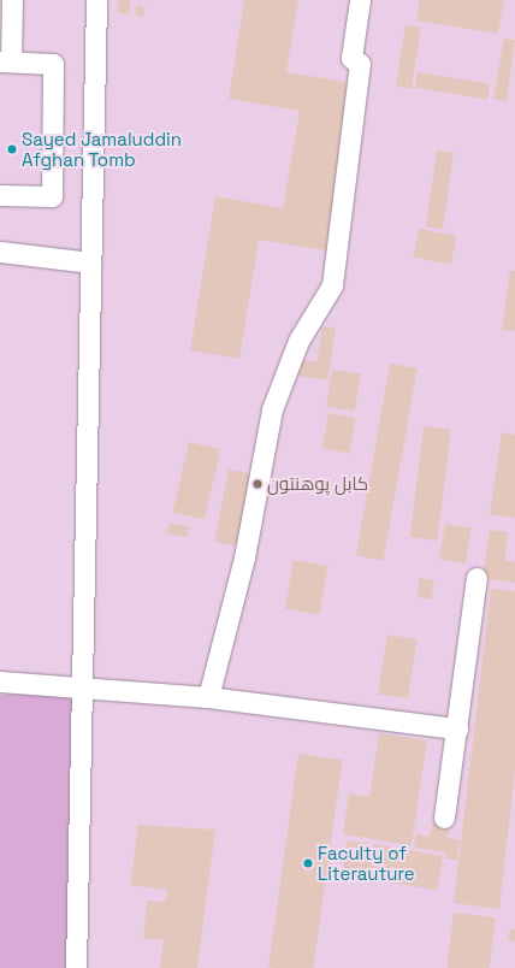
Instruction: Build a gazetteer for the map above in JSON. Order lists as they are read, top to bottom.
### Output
{
  "places": ["Sayed Jamaluddin Afghan Tomb", "کابل پوهنتون", "Faculty of Literauture"]
}
